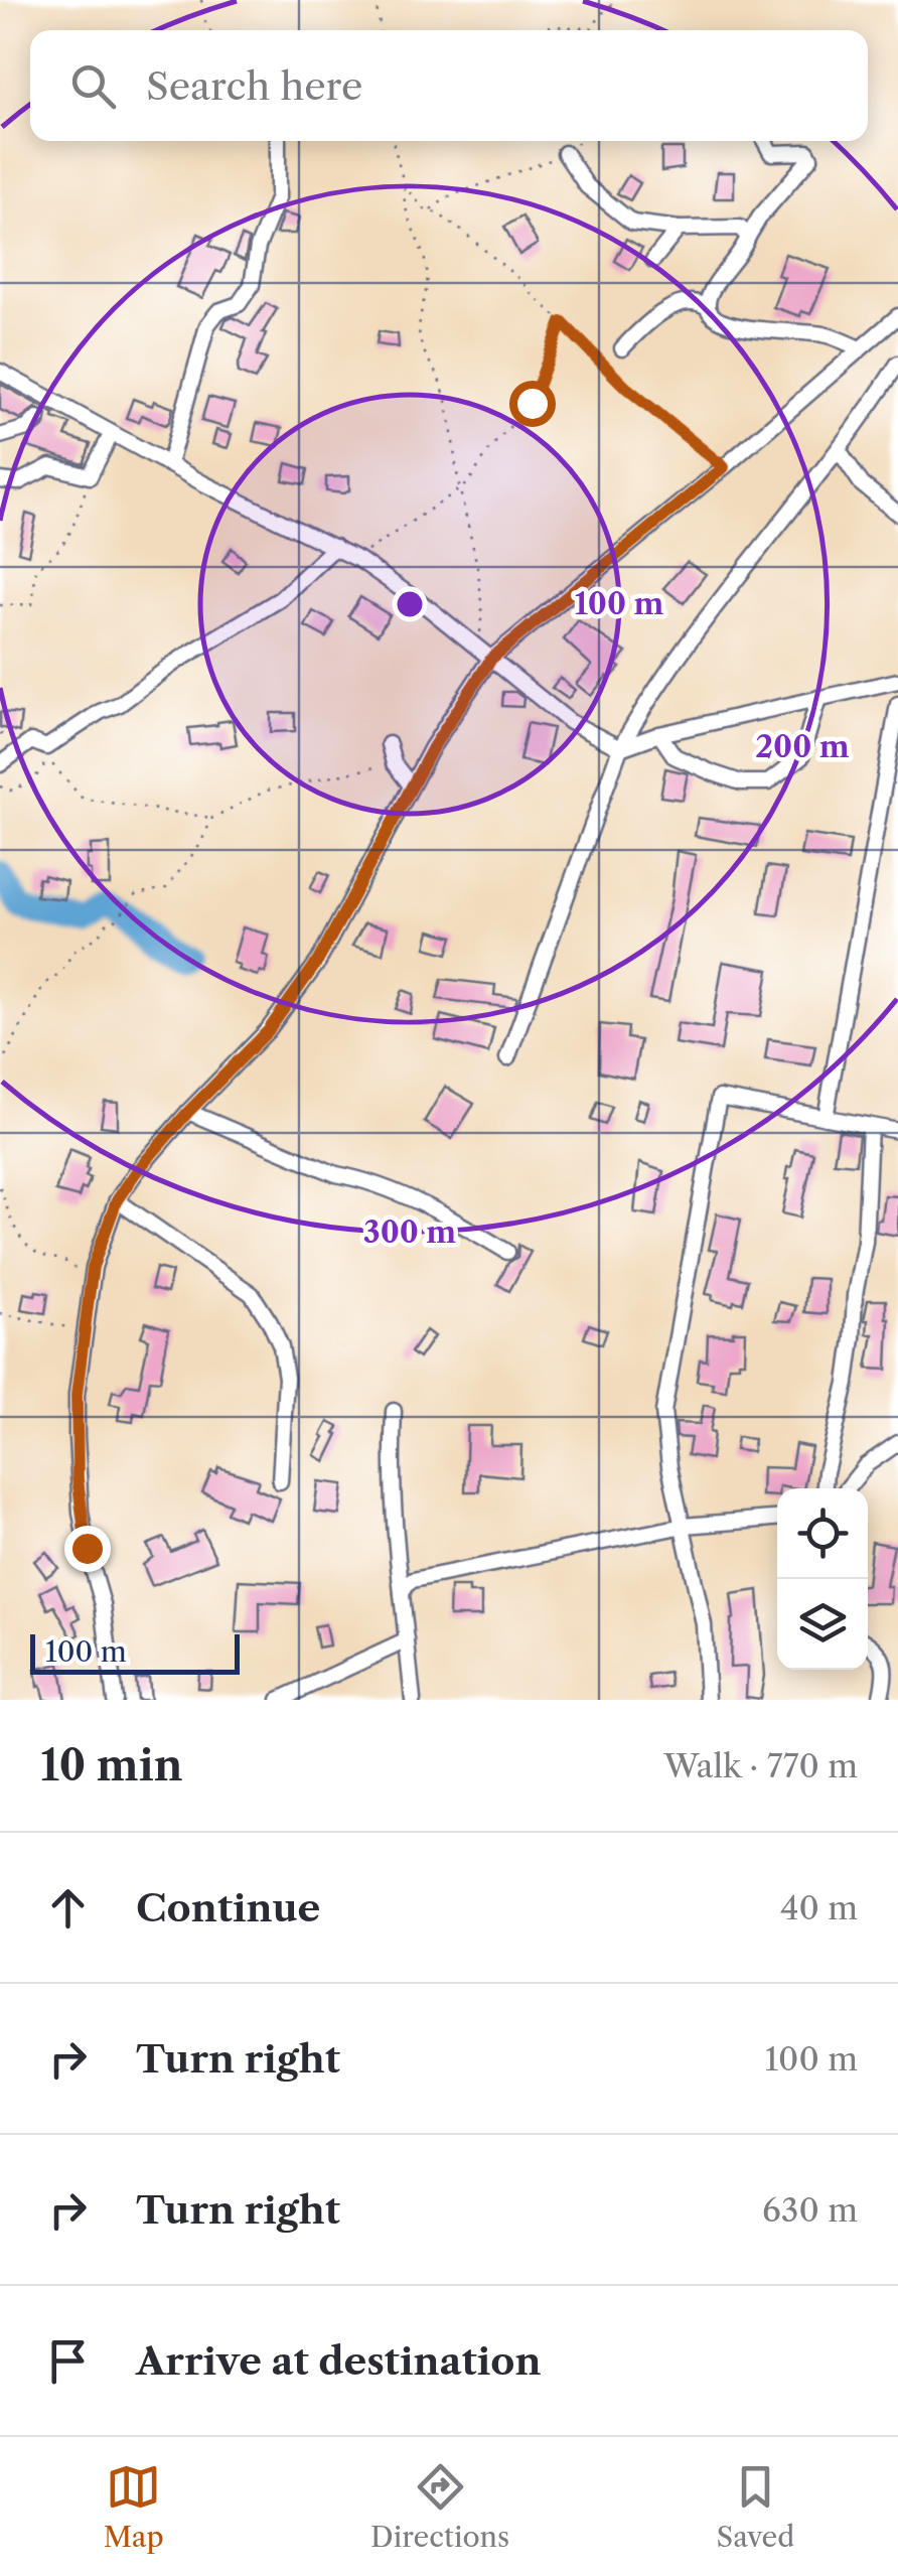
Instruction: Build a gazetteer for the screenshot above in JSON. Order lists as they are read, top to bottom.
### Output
{
  "scale_bar": "100 m",
  "page": {
    "search": "Search here",
    "scale": "100 m",
    "heading": ["10 min", "Walk · 770 m"],
    "list": [
      ["Continue", "40 m"],
      ["Turn right", "100 m"],
      ["Turn right", "630 m"],
      "Arrive at destination"
    ],
    "nav": ["Map", "Directions", "Saved"]
  },
  "rings": ["100 m", "200 m", "300 m"]
}
